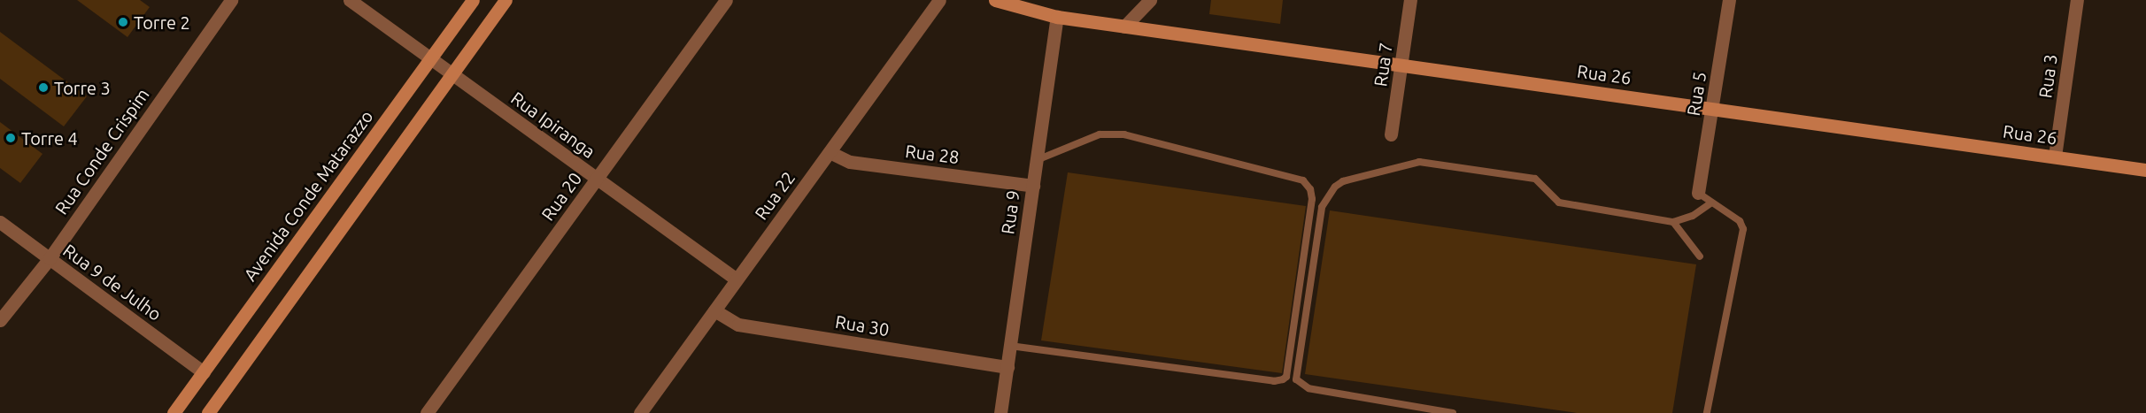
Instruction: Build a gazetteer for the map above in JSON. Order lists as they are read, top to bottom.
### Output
{
  "streets": {
    "street": [
      "Rua 7",
      "Rua 26",
      "Rua 3",
      "Rua 5",
      "Rua Ipiranga",
      "Rua Conde Crispim",
      "Rua 28",
      "Avenida Conde Matarazzo",
      "Rua 22",
      "Rua 20",
      "Rua 9",
      "Rua 9 de Julho",
      "Rua 30"
    ]
  },
  "crossings": [
    ["Rua 7", "Rua 26"],
    ["Rua 26", "Rua 3"],
    ["Rua 26", "Rua 5"],
    ["Rua 26", "Rua 9"],
    ["Rua Ipiranga", "Avenida Conde Matarazzo"],
    ["Rua Ipiranga", "Rua 22"],
    ["Rua Ipiranga", "Rua 20"],
    ["Rua Conde Crispim", "Rua 9 de Julho"],
    ["Rua 28", "Rua 22"],
    ["Rua 28", "Rua 9"],
    ["Avenida Conde Matarazzo", "Rua 9 de Julho"],
    ["Rua 22", "Rua 30"],
    ["Rua 9", "Rua 30"]
  ],
  "places": ["Torre 2", "Torre 3", "Torre 4"]
}
